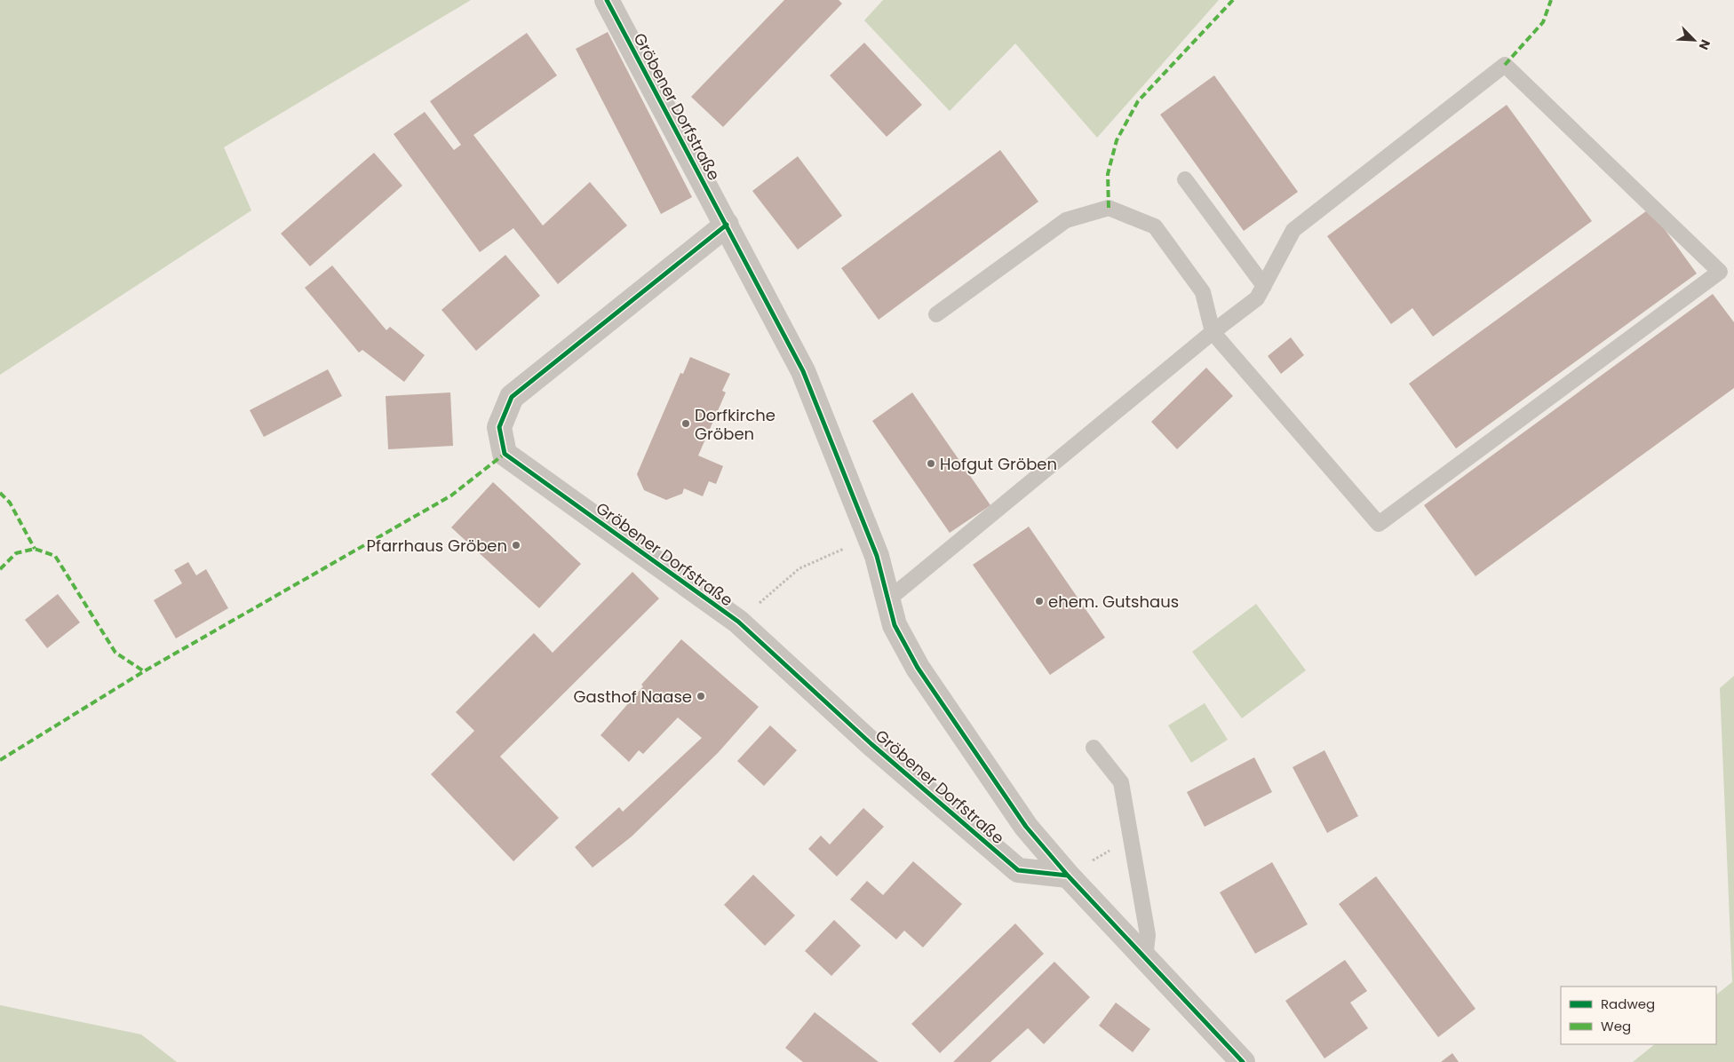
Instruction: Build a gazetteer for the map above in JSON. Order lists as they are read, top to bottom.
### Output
{
  "streets": {
    "street": ["Gröbener Dorfstraße"]
  },
  "places": [
    "Dorfkirche Gröben",
    "Hofgut Gröben",
    "Pfarrhaus Gröben",
    "ehem. Gutshaus",
    "Gasthof Naase"
  ],
  "legend": ["Radweg", "Weg"],
  "north": "bottom right"
}
